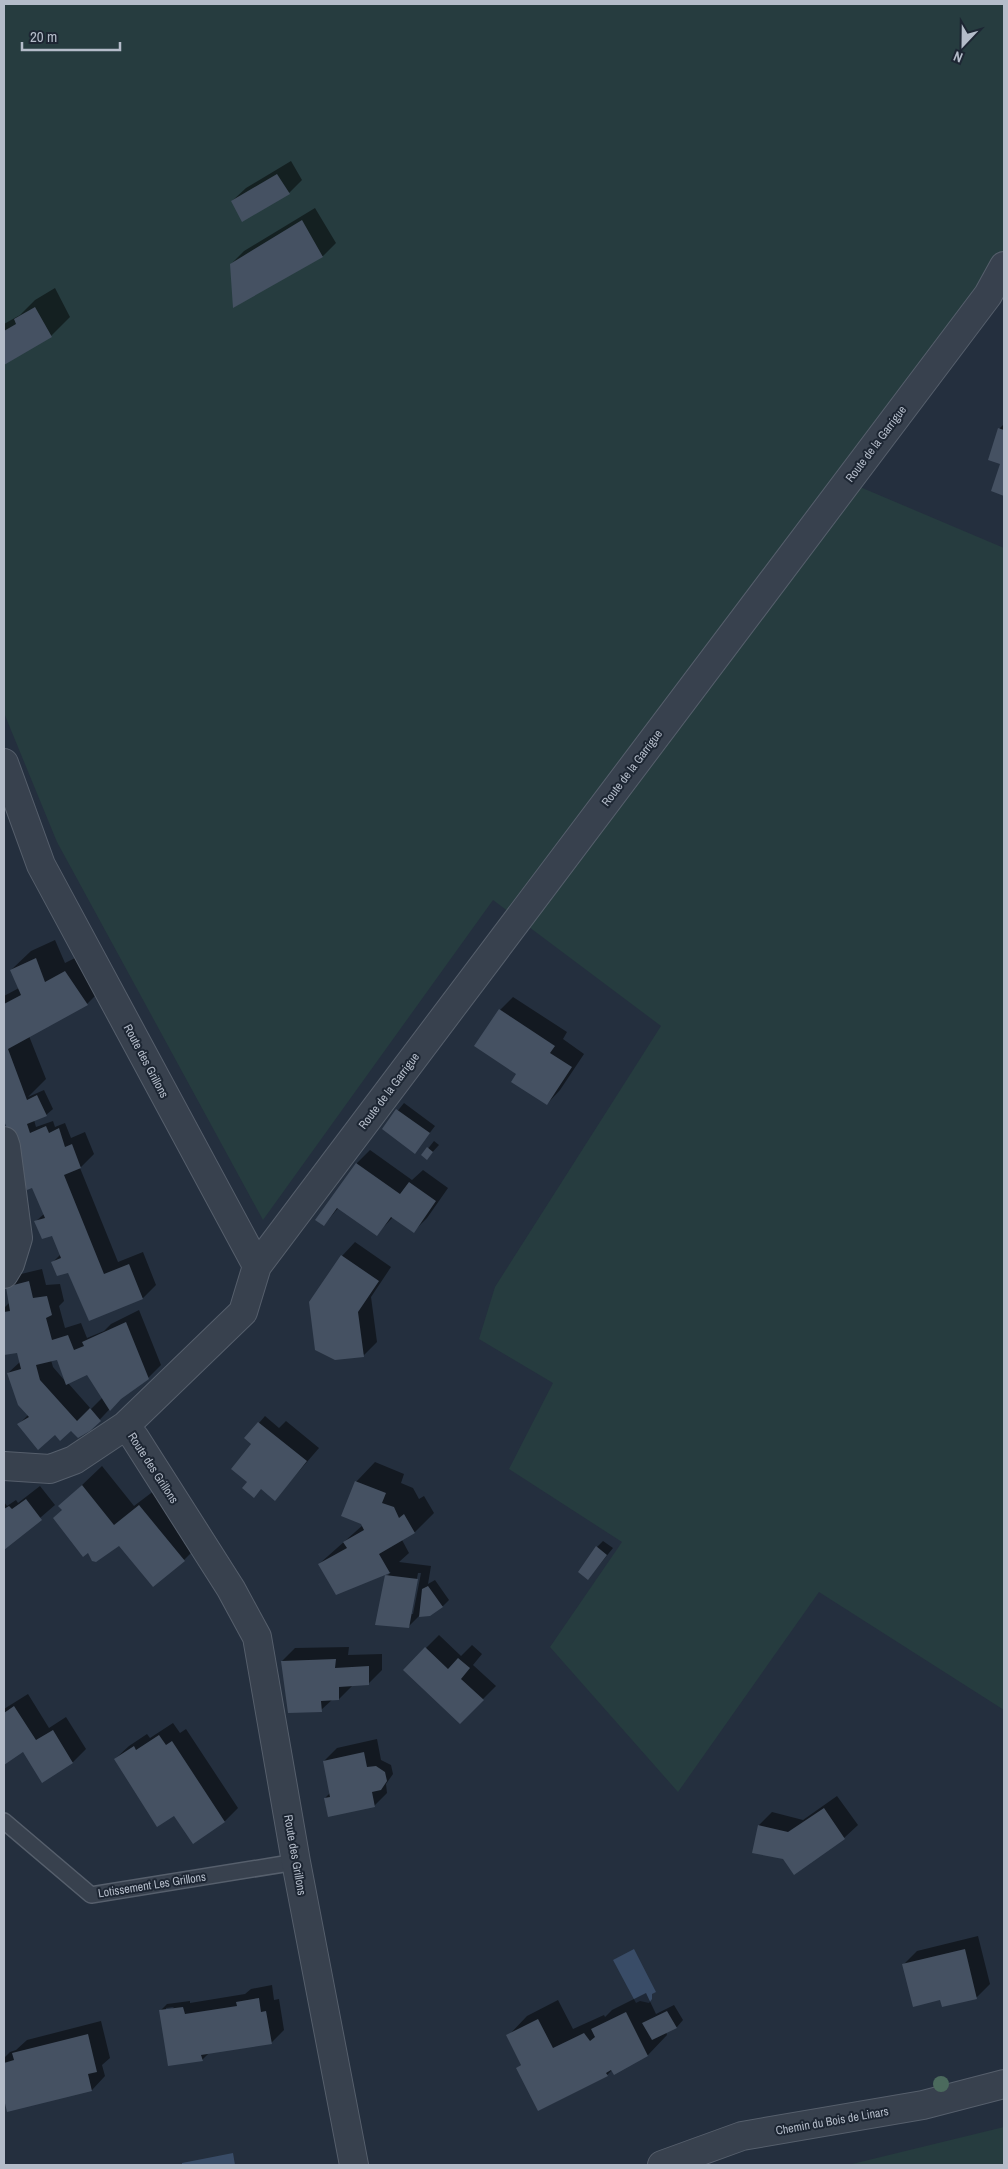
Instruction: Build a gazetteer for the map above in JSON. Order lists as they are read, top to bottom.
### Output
{
  "streets": {
    "street": ["Route de la Garrigue", "Route des Grillons", "Chemin du Bois de Linars"],
    "lane": ["Lotissement Les Grillons"]
  },
  "crossings": [
    ["Route de la Garrigue", "Route des Grillons"],
    ["Route des Grillons", "Lotissement Les Grillons"]
  ],
  "scale_bar": "20 m",
  "north": "bottom"
}
